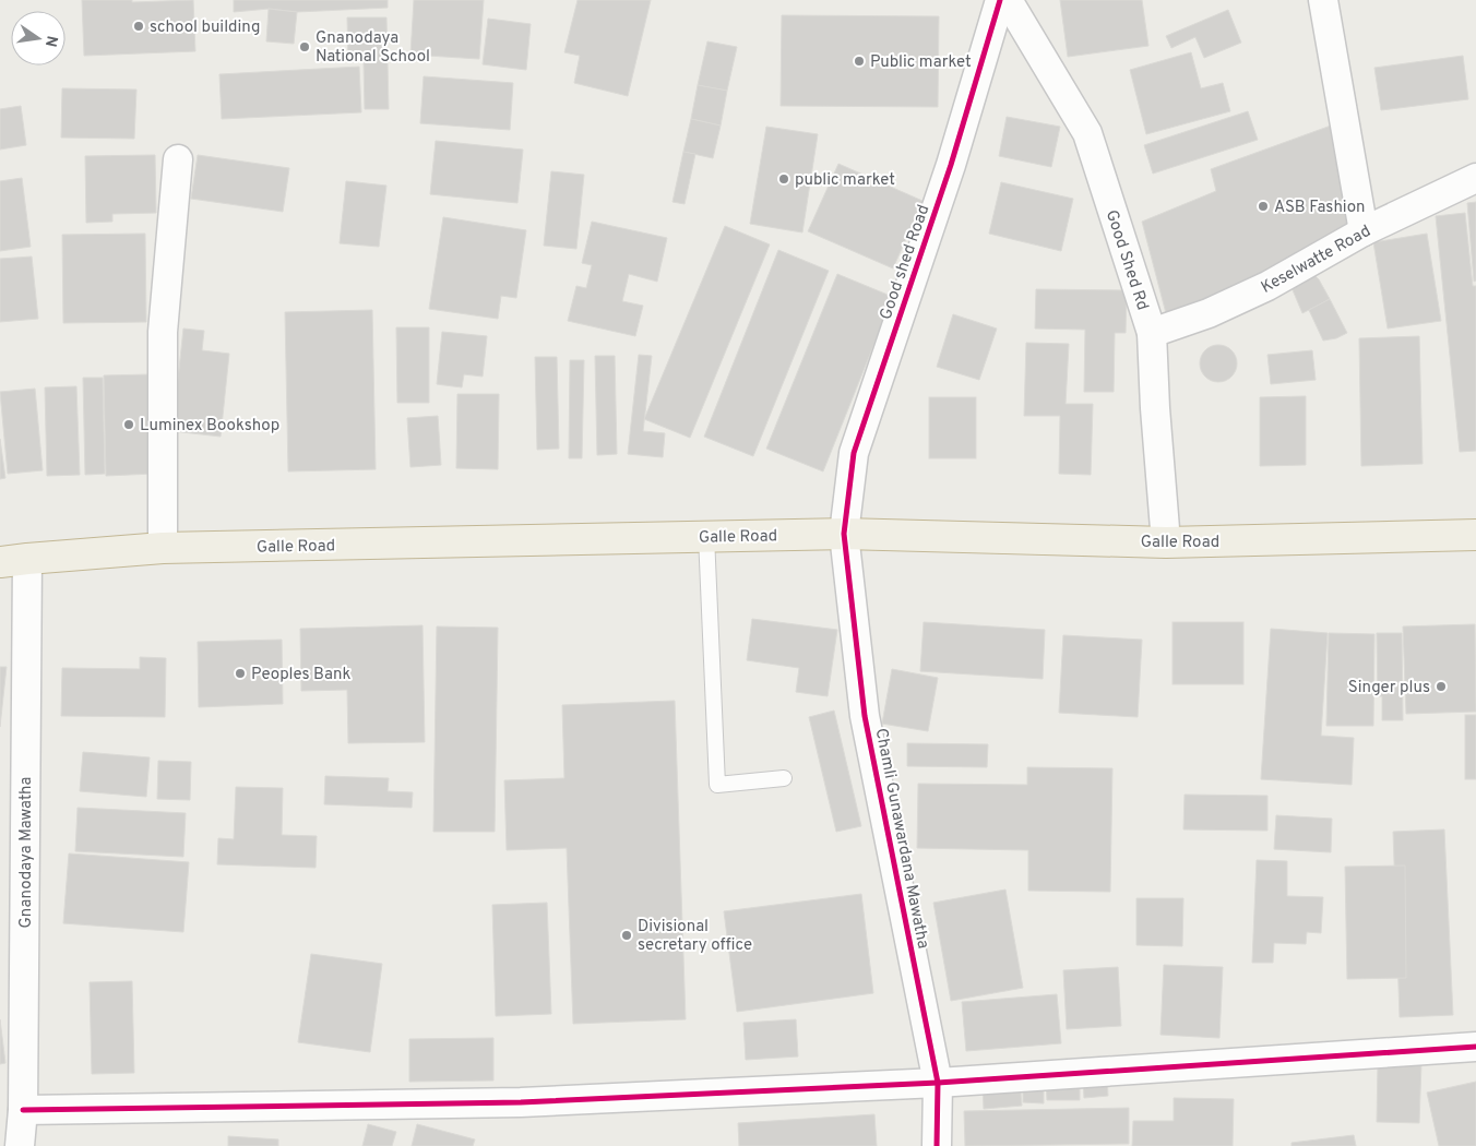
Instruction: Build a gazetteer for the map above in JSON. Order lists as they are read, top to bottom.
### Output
{
  "streets": {
    "highway": ["Galle Road"],
    "street": [
      "Keselwatte Road",
      "Good Shed Rd",
      "Good shed Road",
      "Chamli Gunawardana Mawatha",
      "Gnanodaya Mawatha"
    ]
  },
  "crossings": [
    ["Keselwatte Road", "Good Shed Rd"],
    ["Good Shed Rd", "Galle Road"],
    ["Good shed Road", "Galle Road"],
    ["Good shed Road", "Chamli Gunawardana Mawatha"],
    ["Galle Road", "Chamli Gunawardana Mawatha"],
    ["Galle Road", "Gnanodaya Mawatha"]
  ],
  "places": [
    "school building",
    "Gnanodaya National School",
    "Public market",
    "public market",
    "ASB Fashion",
    "Luminex Bookshop",
    "Peoples Bank",
    "Singer plus",
    "Divisional secretary office"
  ],
  "north": "right"
}
